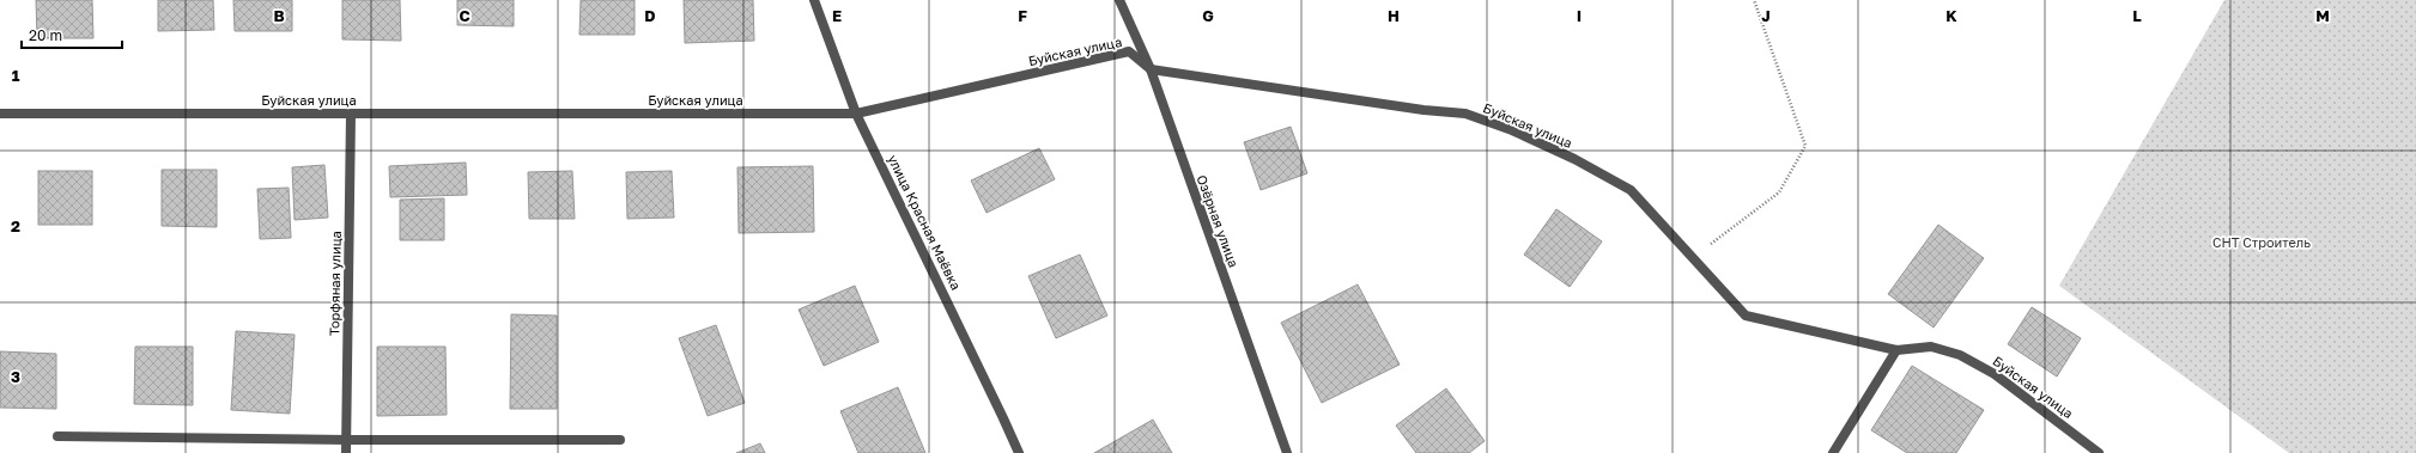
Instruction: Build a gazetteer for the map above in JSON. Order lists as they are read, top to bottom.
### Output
{
  "streets": {
    "street": [
      "Буйская улица",
      "Озёрная улица",
      "улица Красная Маёвка",
      "Торфяная улица"
    ]
  },
  "crossings": [
    ["Буйская улица", "Озёрная улица"],
    ["Буйская улица", "улица Красная Маёвка"],
    ["Буйская улица", "Торфяная улица"]
  ],
  "parks": ["СНТ Строитель"],
  "scale_bar": "20 m",
  "grid": {
    "columns": [
      "B",
      "C",
      "D",
      "E",
      "F",
      "G",
      "H",
      "I",
      "J",
      "K",
      "L",
      "M"
    ],
    "rows": ["1", "2", "3"]
  }
}
